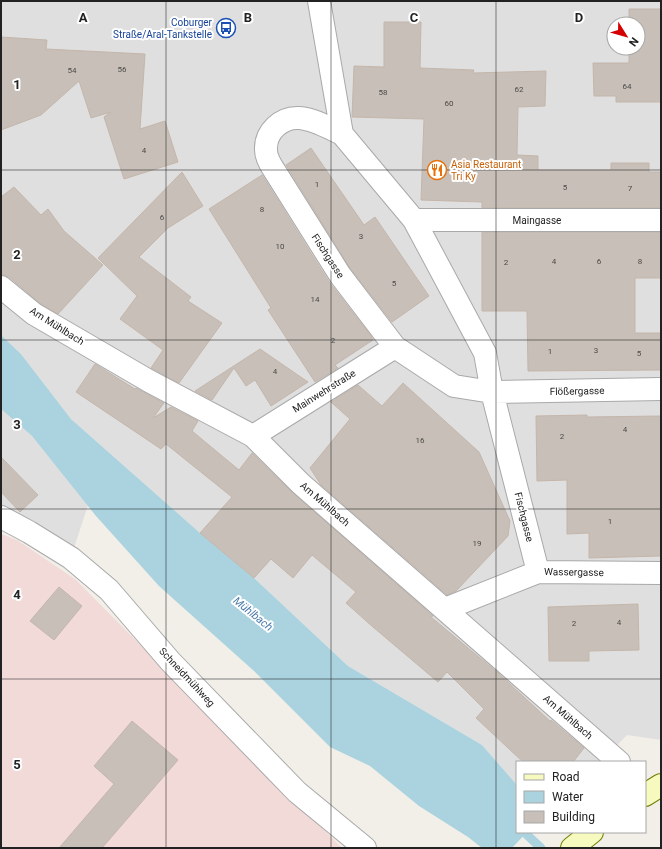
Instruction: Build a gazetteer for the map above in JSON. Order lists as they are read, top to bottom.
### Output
{
  "streets": {
    "street": [
      "Maingasse",
      "Fischgasse",
      "Am Mühlbach",
      "Mainwehrstraße",
      "Flößergasse",
      "Wassergasse",
      "Schneidmühlweg"
    ]
  },
  "crossings": [
    ["Maingasse", "Fischgasse"],
    ["Fischgasse", "Mainwehrstraße"],
    ["Fischgasse", "Flößergasse"],
    ["Fischgasse", "Wassergasse"],
    ["Am Mühlbach", "Mainwehrstraße"],
    ["Am Mühlbach", "Wassergasse"]
  ],
  "water": ["Mühlbach"],
  "places": {
    "bus stop": ["Coburger Straße/Aral-Tankstelle"],
    "restaurant": ["Asia Restaurant Tri Ky"]
  },
  "house_numbers": [
    "56",
    "54",
    "64",
    "62",
    "58",
    "60",
    "4",
    "1",
    "5",
    "7",
    "8",
    "6",
    "3",
    "10",
    "4",
    "6",
    "8",
    "2",
    "5",
    "14",
    "2",
    "3",
    "1",
    "5",
    "4",
    "4",
    "2",
    "16",
    "1",
    "19",
    "4",
    "2"
  ],
  "legend": ["Road", "Water", "Building"],
  "north": "bottom right",
  "grid": {
    "columns": [
      "A",
      "B",
      "C",
      "D"
    ],
    "rows": [
      "1",
      "2",
      "3",
      "4",
      "5"
    ]
  }
}
